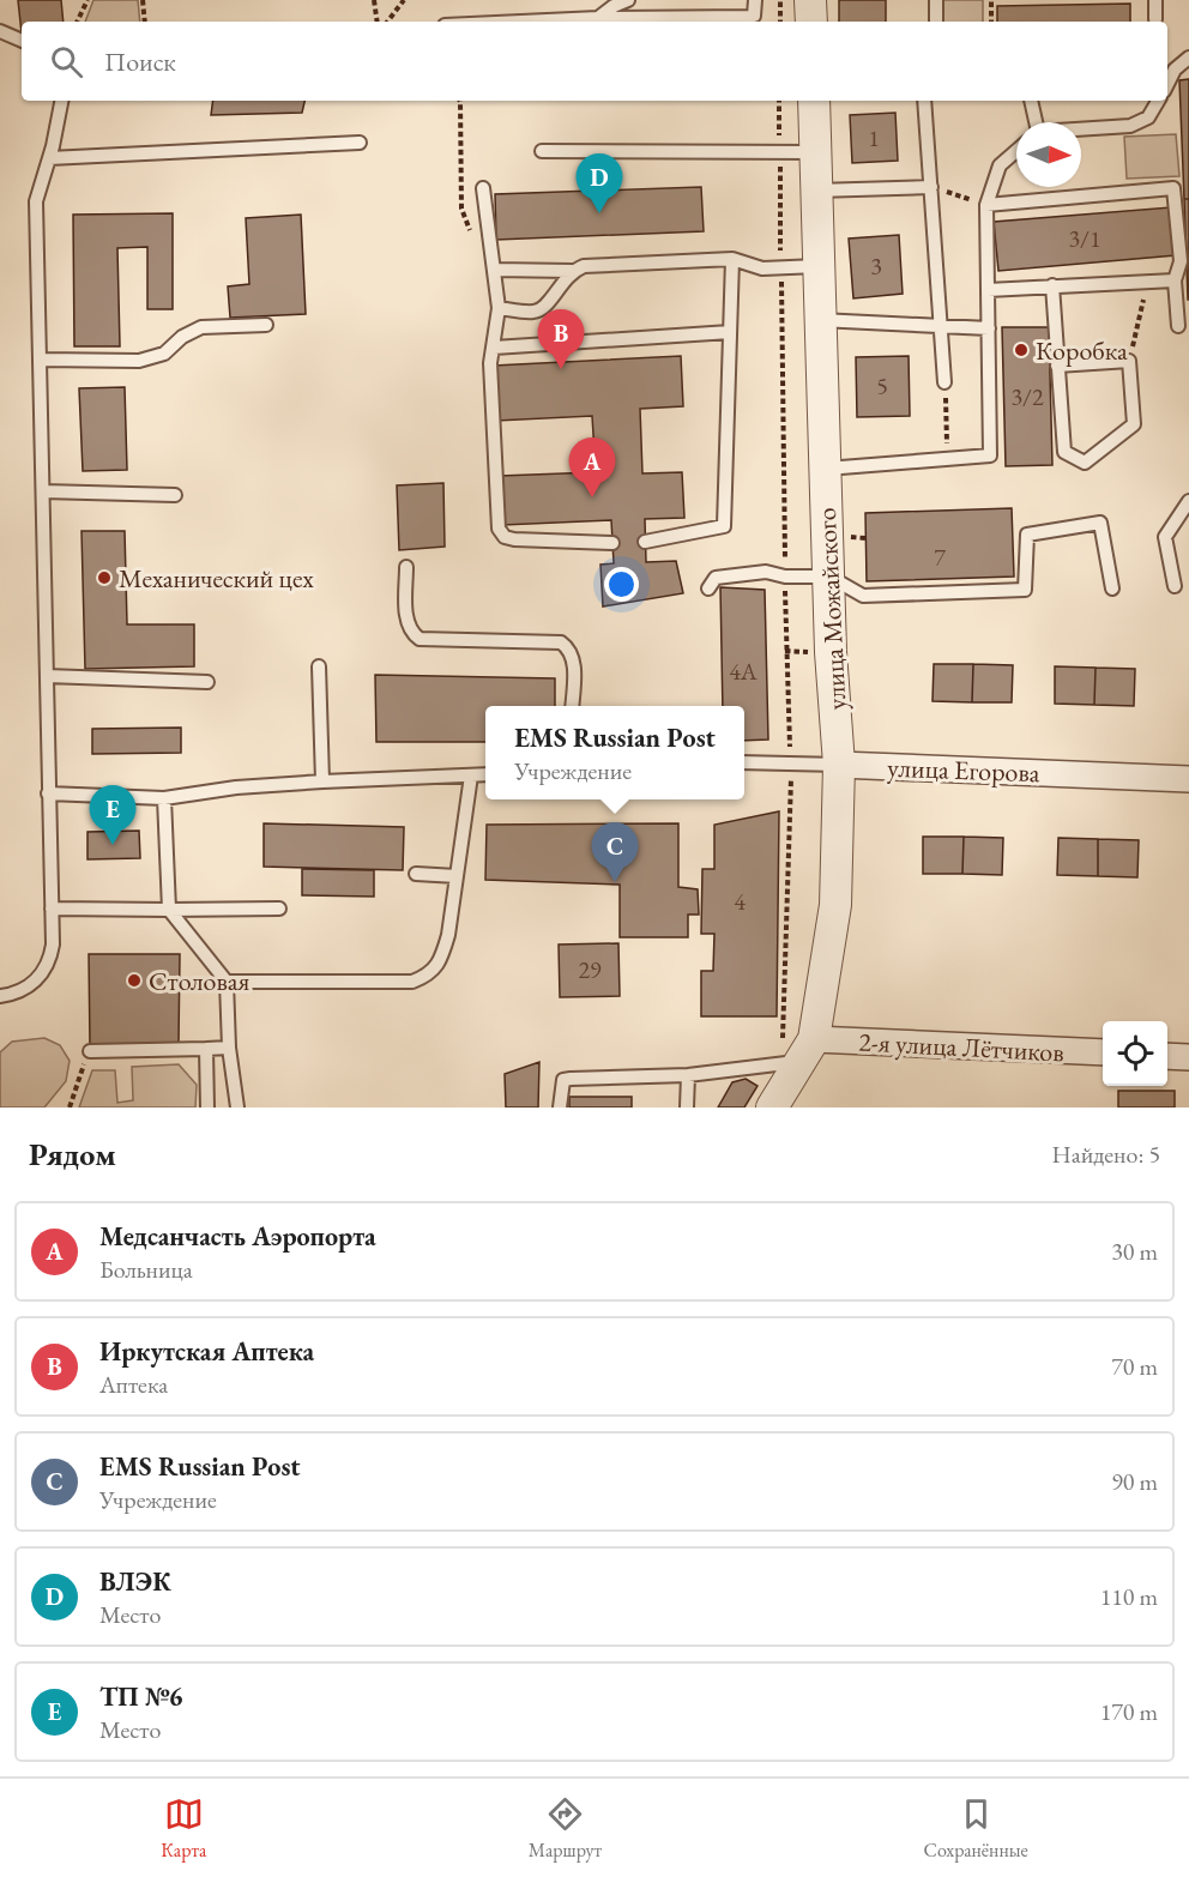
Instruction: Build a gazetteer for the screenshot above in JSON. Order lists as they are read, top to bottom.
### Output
{
  "streets": {
    "street": ["улица Можайского", "улица Егорова", "2-я улица Лётчиков"]
  },
  "crossings": [
    ["улица Можайского", "улица Егорова"],
    ["улица Можайского", "2-я улица Лётчиков"]
  ],
  "places": ["Коробка", "Механический цех", "Столовая"],
  "house_numbers": [
    "1",
    "3/1",
    "3",
    "5",
    "3/2",
    "7",
    "4А",
    "4",
    "29"
  ],
  "north": "right",
  "page": {
    "search": "Поиск",
    "pins": [
      "D",
      "B",
      "A",
      "E",
      "C"
    ],
    "popup": ["EMS Russian Рost", "Учреждение"],
    "heading": ["Рядом", "Найдено: 5"],
    "list": [
      {
        "mark": "A",
        "name": "Медсанчасть Аэропорта",
        "note": "Больница",
        "value": "30 m"
      },
      {
        "mark": "B",
        "name": "Иркутская Аптека",
        "note": "Аптека",
        "value": "70 m"
      },
      {
        "mark": "C",
        "name": "EMS Russian Рost",
        "note": "Учреждение",
        "value": "90 m"
      },
      {
        "mark": "D",
        "name": "ВЛЭК",
        "note": "Место",
        "value": "110 m"
      },
      {
        "mark": "E",
        "name": "ТП №6",
        "note": "Место",
        "value": "170 m"
      }
    ],
    "nav": ["Карта", "Маршрут", "Сохранённые"]
  }
}
